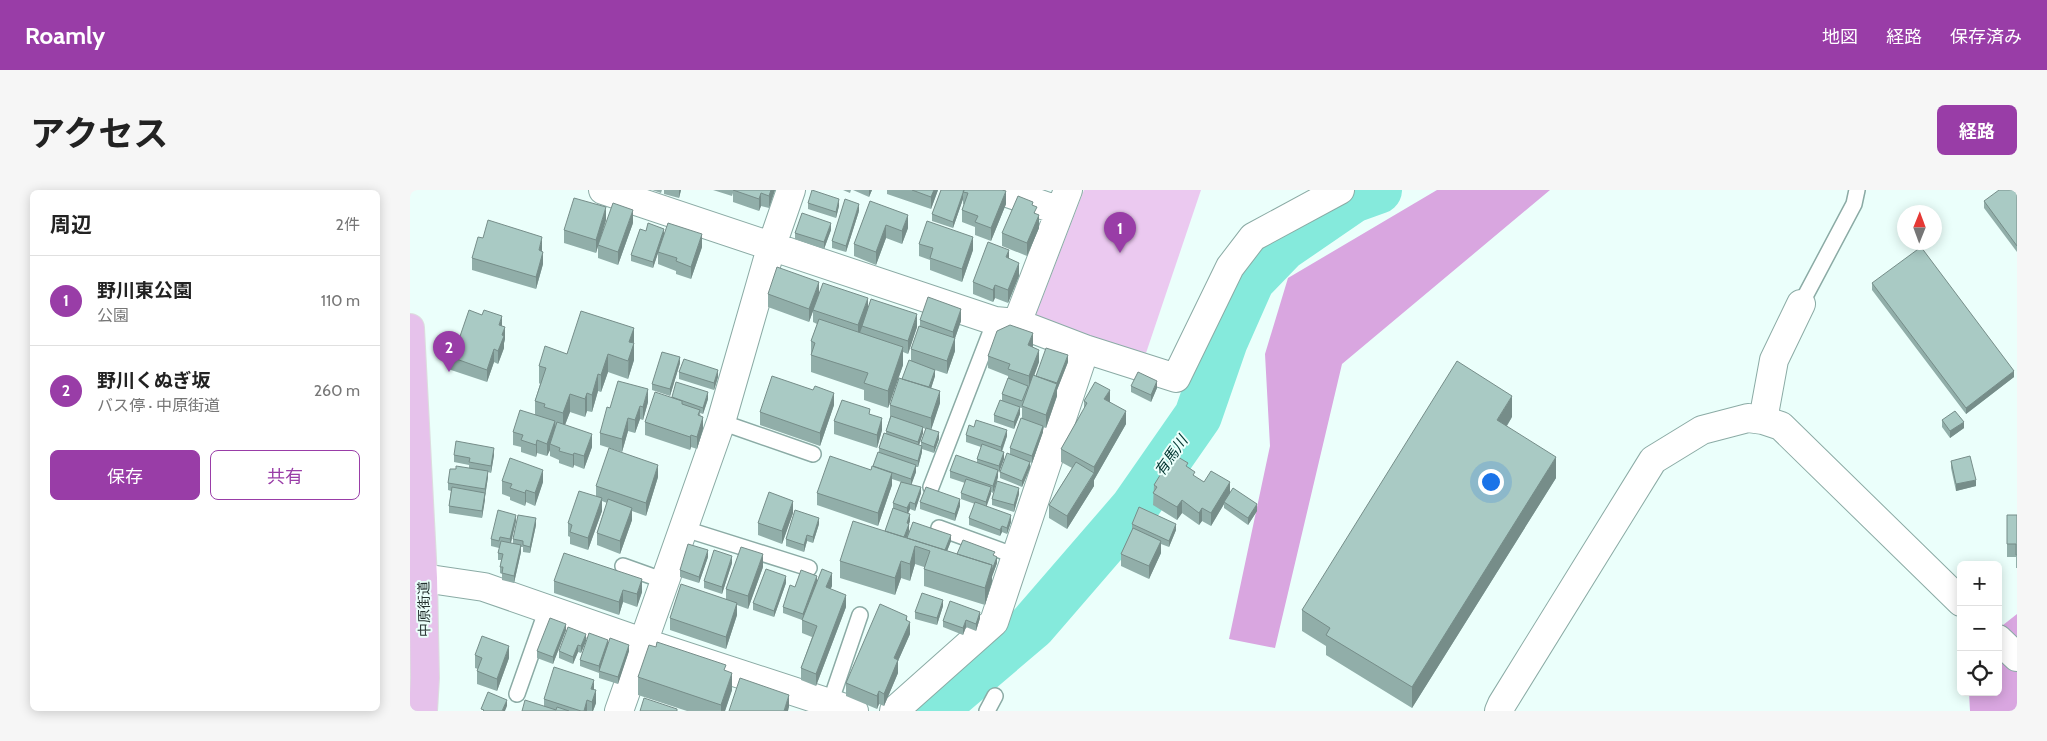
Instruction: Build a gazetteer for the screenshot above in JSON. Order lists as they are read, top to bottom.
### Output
{
  "streets": {
    "main road": ["中原街道"]
  },
  "water": ["有馬川"],
  "north": "top",
  "page": {
    "header": "Roamly",
    "nav": ["地図", "経路", "保存済み"],
    "title": "アクセス",
    "buttons": [
      "経路",
      ["保存", "共有"]
    ],
    "heading": ["周辺", "2件"],
    "pins": ["1", "2"],
    "list": [
      {
        "mark": "1",
        "name": "野川東公園",
        "note": "公園",
        "value": "110 m"
      },
      {
        "mark": "2",
        "name": "野川くぬぎ坂",
        "note": "バス停 · 中原街道",
        "value": "260 m"
      }
    ],
    "map_buttons": ["+", "−"]
  }
}
